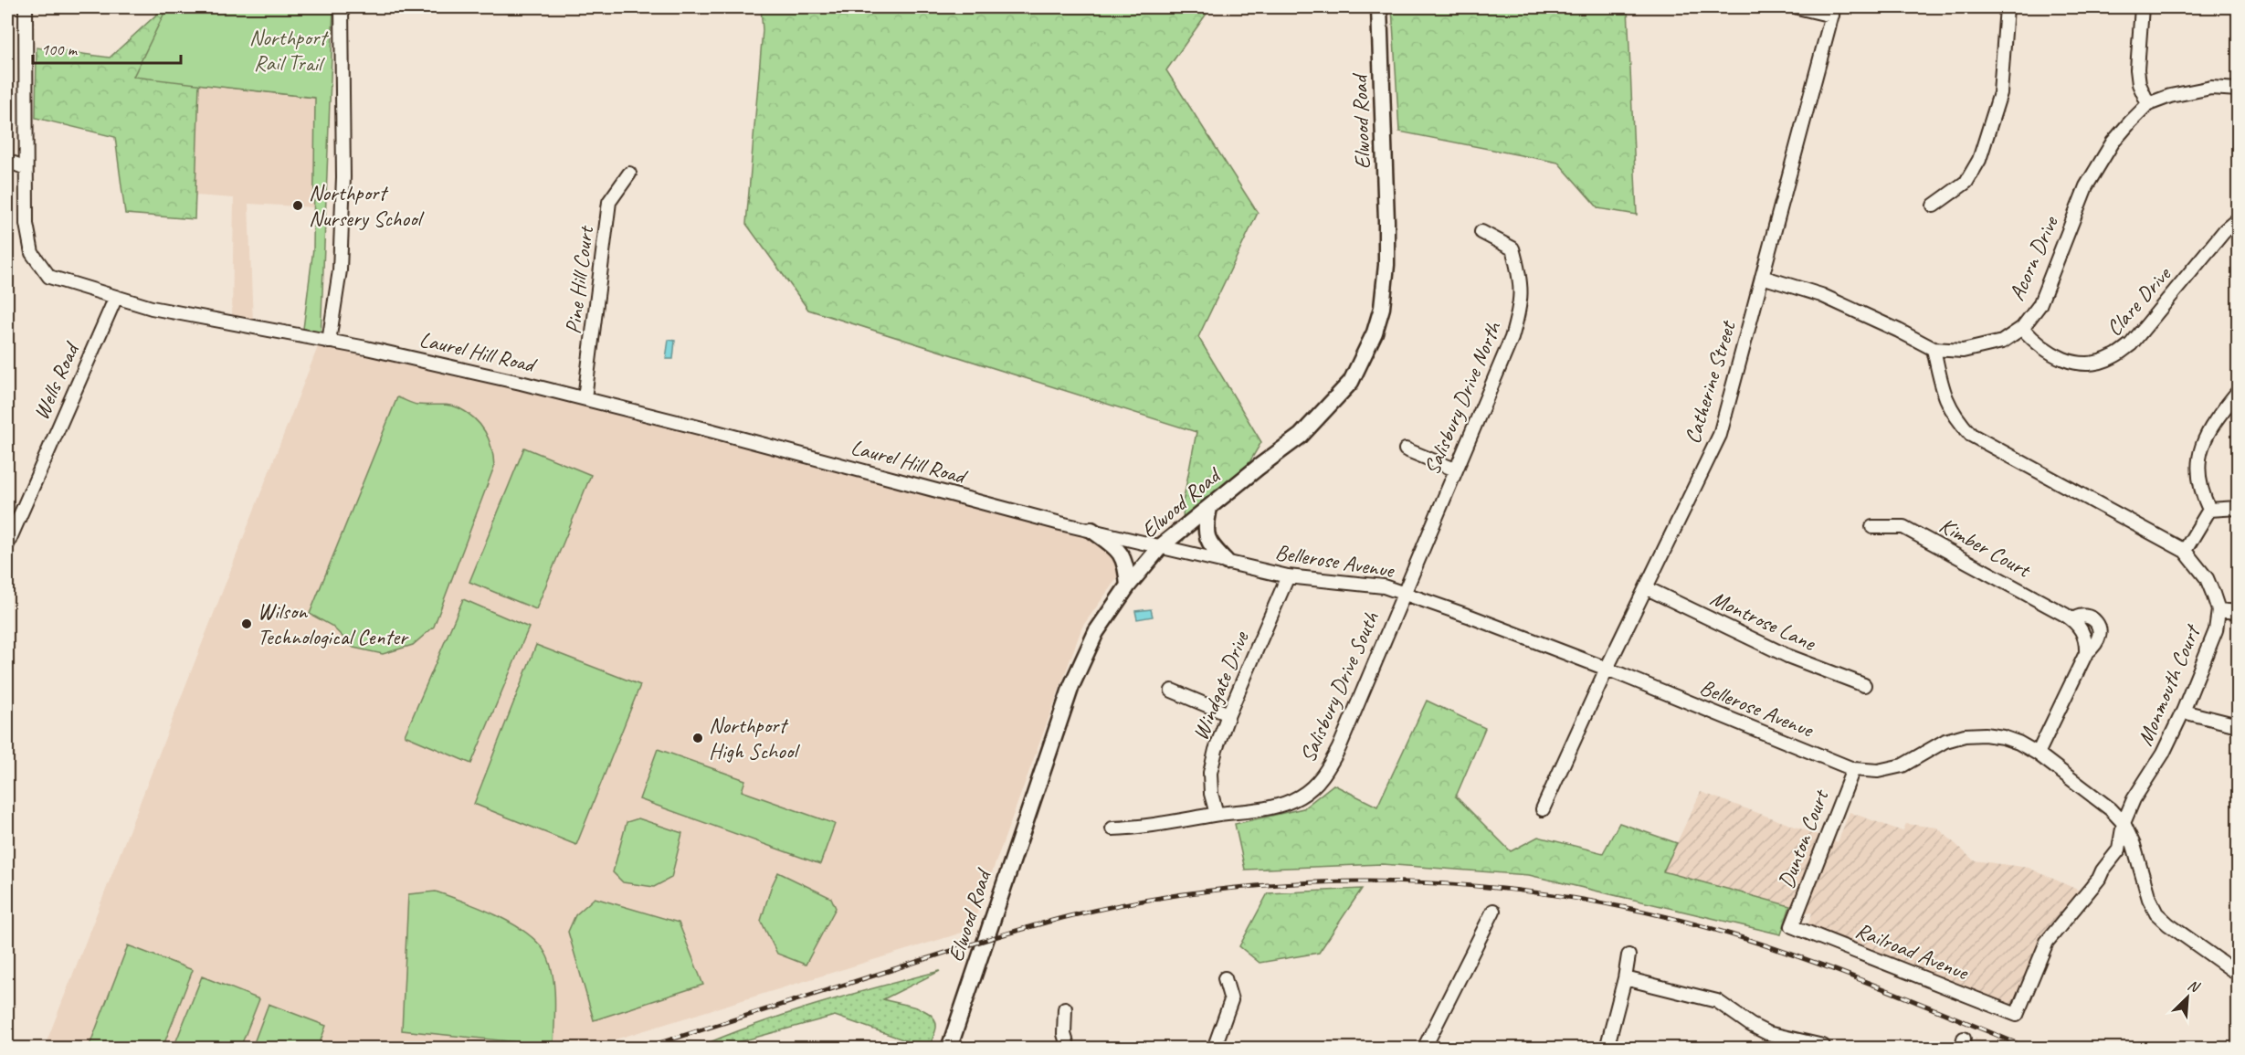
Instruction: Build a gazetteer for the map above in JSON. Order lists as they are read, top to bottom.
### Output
{
  "streets": {
    "main road": ["Elwood Road"],
    "street": [
      "Acorn Drive",
      "Pine Hill Court",
      "Clare Drive",
      "Laurel Hill Road",
      "Wells Road",
      "Catherine Street",
      "Salisbury Drive North",
      "Kimber Court",
      "Bellerose Avenue",
      "Montrose Lane",
      "Windgate Drive",
      "Monmouth Court",
      "Salisbury Drive South",
      "Dunton Court",
      "Railroad Avenue"
    ]
  },
  "crossings": [
    ["Elwood Road", "Laurel Hill Road"],
    ["Elwood Road", "Bellerose Avenue"],
    ["Acorn Drive", "Clare Drive"],
    ["Acorn Drive", "Catherine Street"],
    ["Acorn Drive", "Monmouth Court"],
    ["Pine Hill Court", "Laurel Hill Road"],
    ["Laurel Hill Road", "Wells Road"],
    ["Laurel Hill Road", "Bellerose Avenue"],
    ["Catherine Street", "Bellerose Avenue"],
    ["Catherine Street", "Montrose Lane"],
    ["Salisbury Drive North", "Bellerose Avenue"],
    ["Salisbury Drive North", "Salisbury Drive South"],
    ["Kimber Court", "Bellerose Avenue"],
    ["Bellerose Avenue", "Windgate Drive"],
    ["Bellerose Avenue", "Monmouth Court"],
    ["Bellerose Avenue", "Salisbury Drive South"],
    ["Bellerose Avenue", "Dunton Court"],
    ["Windgate Drive", "Salisbury Drive South"],
    ["Monmouth Court", "Railroad Avenue"],
    ["Dunton Court", "Railroad Avenue"]
  ],
  "parks": ["Northport Rail Trail"],
  "places": ["Northport Nursery School", "Wilson Technological Center", "Northport High School"],
  "scale_bar": "100 m",
  "north": "top right"
}
